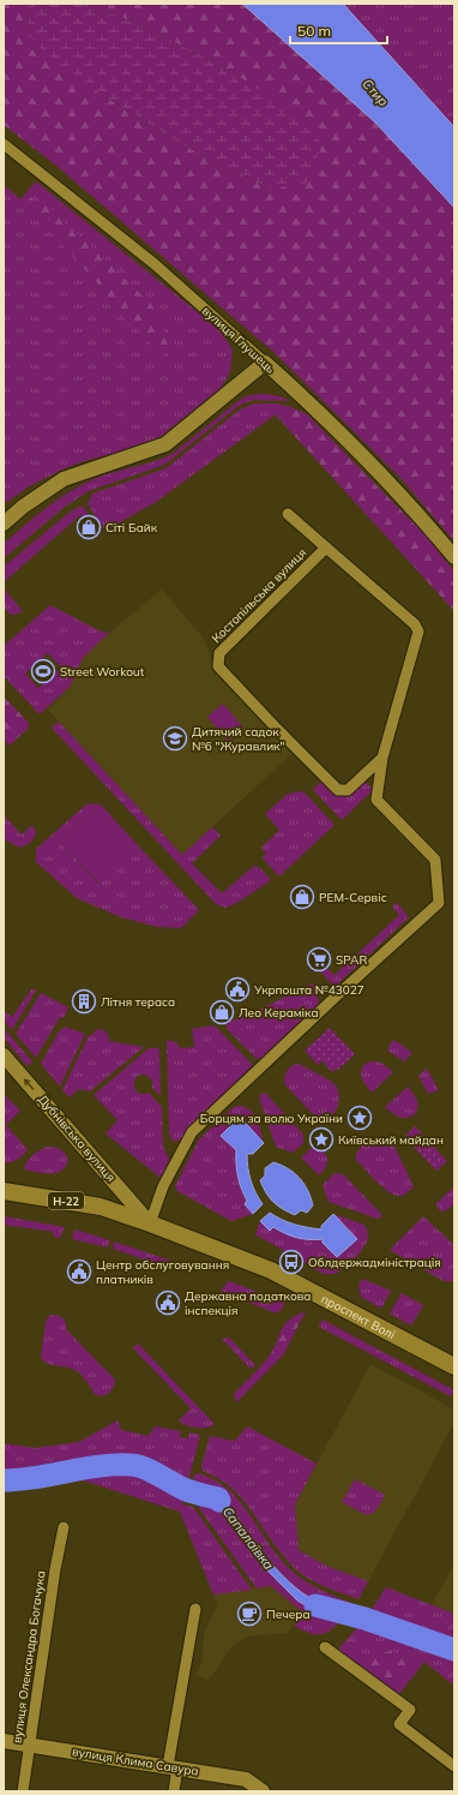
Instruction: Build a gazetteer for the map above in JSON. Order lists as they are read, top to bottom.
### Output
{
  "streets": {
    "main road": ["Н-22", "проспект Волі"],
    "street": [
      "вулиця Глушець",
      "Костопільська вулиця",
      "Дубнівська вулиця",
      "вулиця Олександра Богачука",
      "вулиця Клима Савура"
    ]
  },
  "crossings": [
    ["Костопільська вулиця", "Дубнівська вулиця"],
    ["Костопільська вулиця", "проспект Волі"],
    ["Дубнівська вулиця", "проспект Волі"],
    ["вулиця Олександра Богачука", "вулиця Клима Савура"]
  ],
  "one_way": ["Дубнівська вулиця"],
  "water": ["Стир", "Сапалаївка"],
  "places": {
    "shop": ["Сіті Байк", "РЕМ-Сервіс", "Лео Кераміка"],
    "sports": ["Street Workout"],
    "school or university": ["Дитячий садок №6 \"Журавлик\""],
    "supermarket": ["SPAR"],
    "public building": ["Укрпошта №43027", "Центр обслуговування платників", "Державна податкова інспекція"],
    "building": ["Літня тераса"],
    "place": ["Борцям за волю України", "Київський майдан"],
    "bus stop": ["Облдержадміністрація"],
    "cafe": ["Печера"]
  },
  "scale_bar": "50 m"
}
